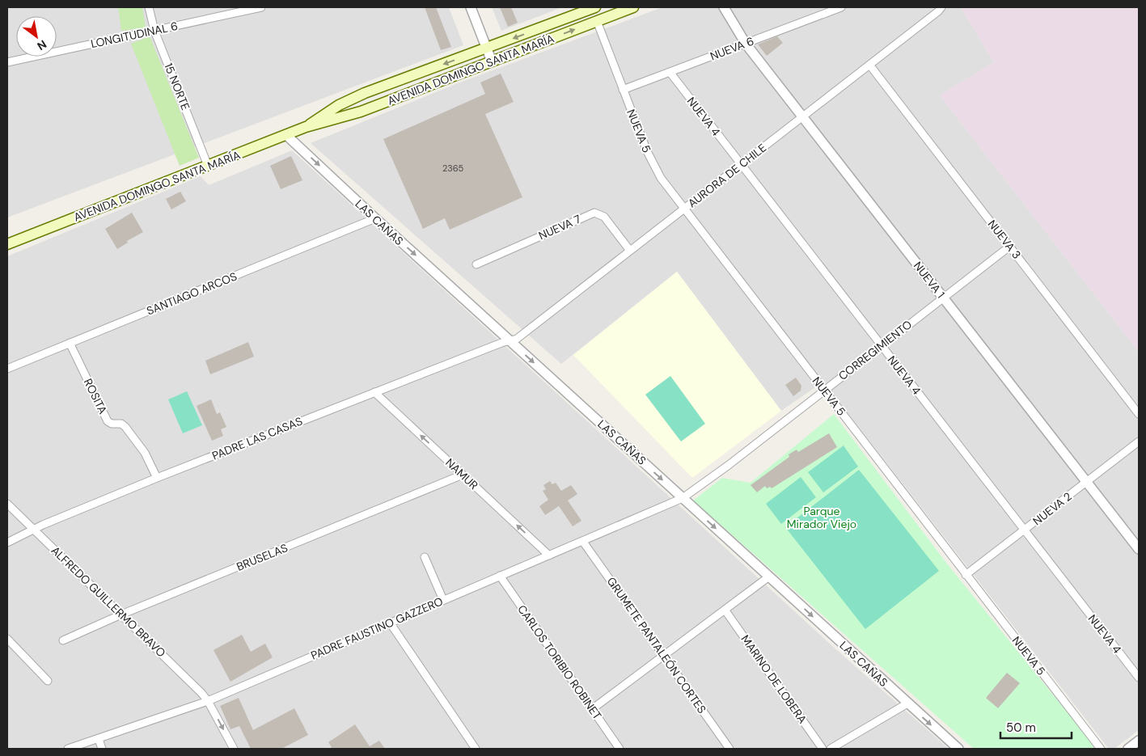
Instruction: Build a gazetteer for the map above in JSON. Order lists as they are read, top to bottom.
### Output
{
  "streets": {
    "main road": ["AVENIDA DOMINGO SANTA MARÍA"],
    "street": [
      "LONGITUDINAL 6",
      "NUEVA 6",
      "15 NORTE",
      "NUEVA 4",
      "NUEVA 5",
      "AURORA DE CHILE",
      "LAS CAÑAS",
      "NUEVA 7",
      "NUEVA 3",
      "NUEVA 1",
      "SANTIAGO ARCOS",
      "CORREGIMIENTO",
      "ROSITA",
      "PADRE LAS CASAS",
      "NAMUR",
      "NUEVA 2",
      "BRUSELAS",
      "ALFREDO GUILLERMO BRAVO",
      "PADRE FAUSTINO GAZZERO",
      "GRUMETE PANTALEÓN CORTES",
      "CARLOS TORIBIO ROBINET",
      "MARINO DE LOBERA"
    ]
  },
  "crossings": [
    ["LONGITUDINAL 6", "15 NORTE"],
    ["NUEVA 6", "NUEVA 4"],
    ["NUEVA 6", "NUEVA 5"],
    ["NUEVA 6", "NUEVA 1"],
    ["AVENIDA DOMINGO SANTA MARÍA", "15 NORTE"],
    ["AVENIDA DOMINGO SANTA MARÍA", "NUEVA 5"],
    ["AVENIDA DOMINGO SANTA MARÍA", "LAS CAÑAS"],
    ["NUEVA 4", "AURORA DE CHILE"],
    ["NUEVA 4", "CORREGIMIENTO"],
    ["NUEVA 4", "NUEVA 2"],
    ["NUEVA 5", "AURORA DE CHILE"],
    ["NUEVA 5", "CORREGIMIENTO"],
    ["NUEVA 5", "NUEVA 2"],
    ["AURORA DE CHILE", "LAS CAÑAS"],
    ["AURORA DE CHILE", "NUEVA 7"],
    ["AURORA DE CHILE", "NUEVA 3"],
    ["AURORA DE CHILE", "NUEVA 1"],
    ["AURORA DE CHILE", "PADRE LAS CASAS"],
    ["LAS CAÑAS", "SANTIAGO ARCOS"],
    ["LAS CAÑAS", "CORREGIMIENTO"],
    ["LAS CAÑAS", "PADRE LAS CASAS"],
    ["LAS CAÑAS", "PADRE FAUSTINO GAZZERO"],
    ["NUEVA 3", "CORREGIMIENTO"],
    ["NUEVA 1", "CORREGIMIENTO"],
    ["NUEVA 1", "NUEVA 2"],
    ["SANTIAGO ARCOS", "ROSITA"],
    ["CORREGIMIENTO", "PADRE FAUSTINO GAZZERO"],
    ["ROSITA", "PADRE LAS CASAS"],
    ["PADRE LAS CASAS", "NAMUR"],
    ["PADRE LAS CASAS", "ALFREDO GUILLERMO BRAVO"],
    ["NAMUR", "BRUSELAS"],
    ["NAMUR", "PADRE FAUSTINO GAZZERO"],
    ["BRUSELAS", "ALFREDO GUILLERMO BRAVO"],
    ["ALFREDO GUILLERMO BRAVO", "PADRE FAUSTINO GAZZERO"],
    ["PADRE FAUSTINO GAZZERO", "GRUMETE PANTALEÓN CORTES"],
    ["PADRE FAUSTINO GAZZERO", "CARLOS TORIBIO ROBINET"]
  ],
  "one_way": ["LAS CAÑAS", "NAMUR"],
  "parks": ["Parque Mirador Viejo"],
  "house_numbers": ["2365"],
  "scale_bar": "50 m",
  "north": "bottom right"
}
